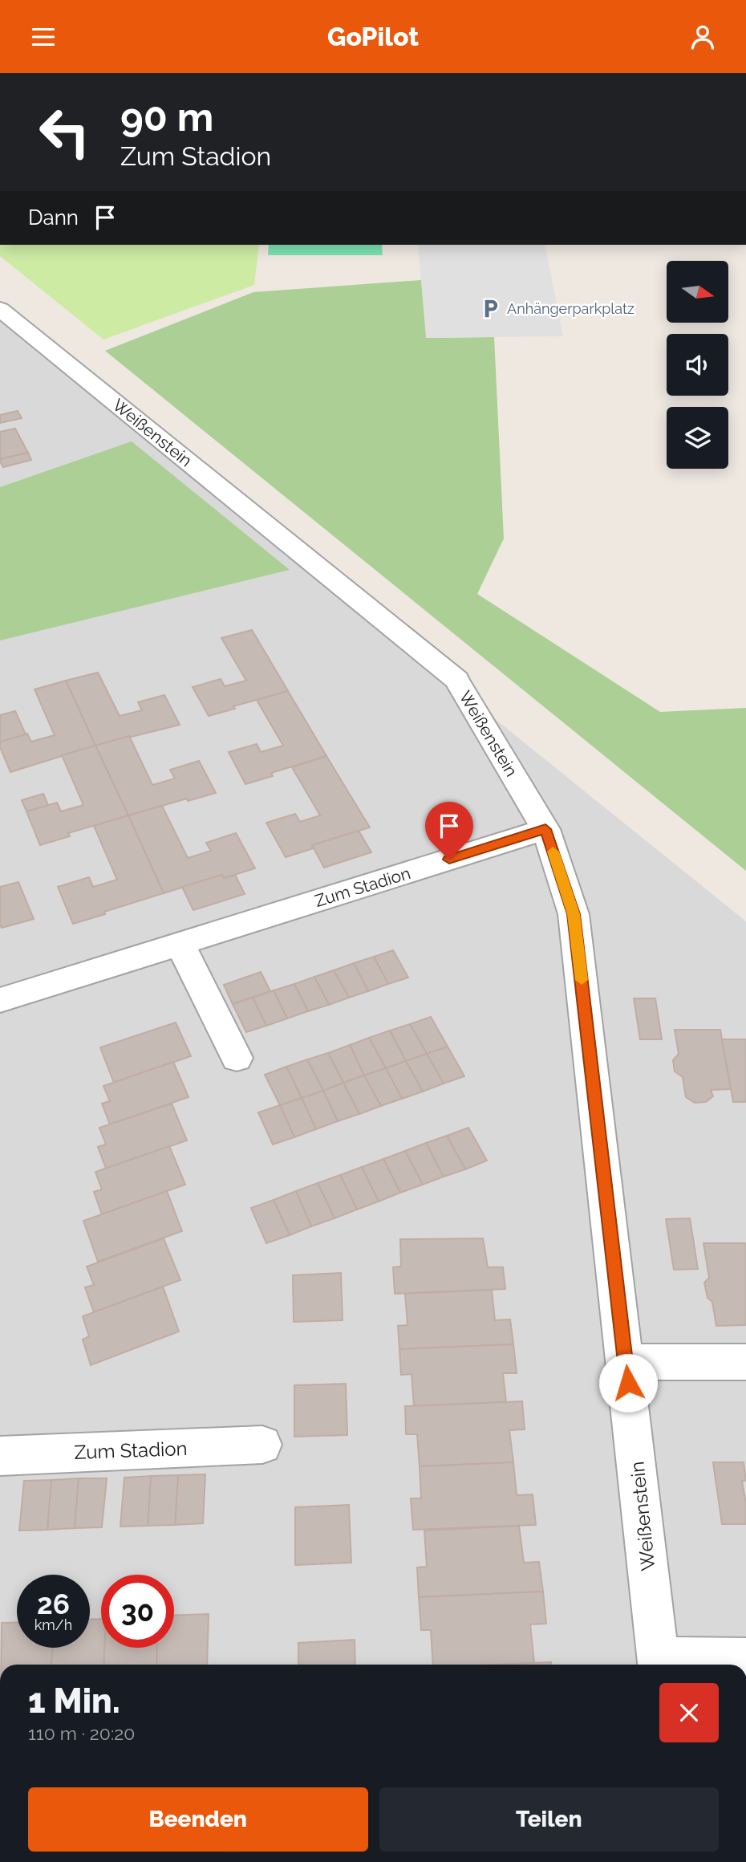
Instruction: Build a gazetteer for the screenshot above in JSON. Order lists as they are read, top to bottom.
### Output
{
  "streets": {
    "street": ["Weißenstein", "Zum Stadion"]
  },
  "crossings": [
    ["Weißenstein", "Zum Stadion"]
  ],
  "places": {
    "parking": ["Anhängerparkplatz"]
  },
  "north": "right",
  "page": {
    "header": "GoPilot",
    "turn": ["90 m", "Zum Stadion"],
    "then": "Dann",
    "speed": "26 km/h",
    "limit": "30",
    "heading": ["1 Min.", "110 m · 20:20"],
    "buttons": ["Beenden", "Teilen"]
  }
}
